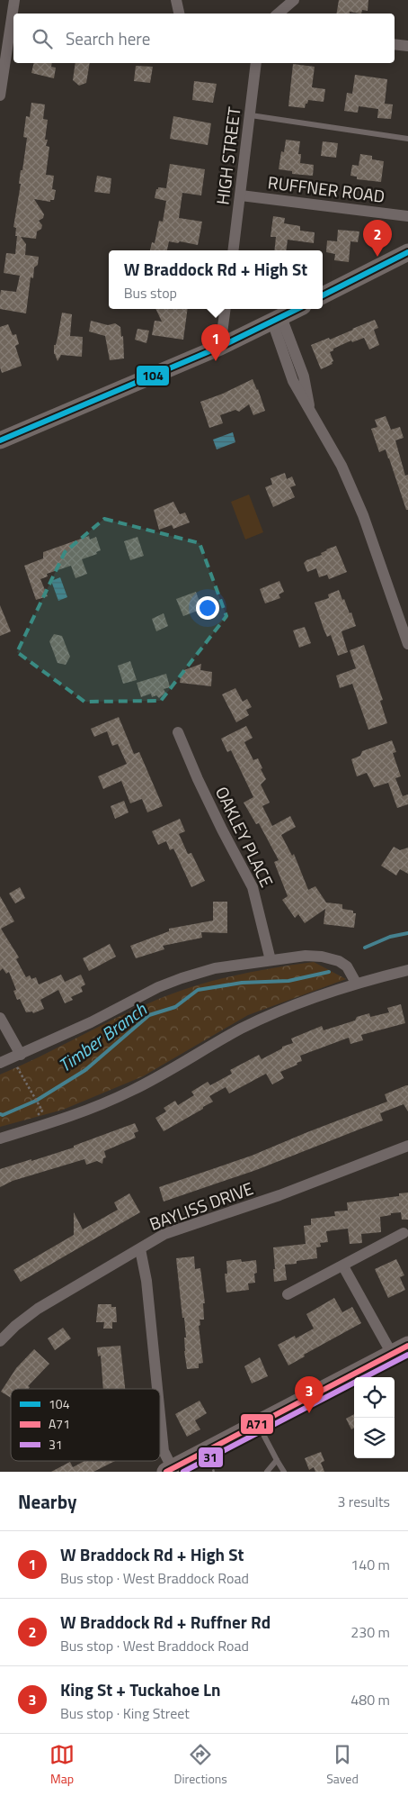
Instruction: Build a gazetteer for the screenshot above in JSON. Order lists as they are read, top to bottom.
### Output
{
  "streets": {
    "street": [
      "HIGH STREET",
      "RUFFNER ROAD",
      "OAKLEY PLACE",
      "BAYLISS DRIVE"
    ]
  },
  "crossings": [
    ["HIGH STREET", "RUFFNER ROAD"]
  ],
  "water": ["Timber Branch"],
  "lines": ["transit line 104", "transit line A71", "transit line 31"],
  "legend": ["104", "A71", "31"],
  "page": {
    "search": "Search here",
    "pins": ["2", "1", "3"],
    "popup": ["W Braddock Rd + High St", "Bus stop"],
    "heading": ["Nearby", "3 results"],
    "list": [
      {
        "mark": "1",
        "name": "W Braddock Rd + High St",
        "note": "Bus stop · West Braddock Road",
        "value": "140 m"
      },
      {
        "mark": "2",
        "name": "W Braddock Rd + Ruffner Rd",
        "note": "Bus stop · West Braddock Road",
        "value": "230 m"
      },
      {
        "mark": "3",
        "name": "King St + Tuckahoe Ln",
        "note": "Bus stop · King Street",
        "value": "480 m"
      }
    ],
    "nav": ["Map", "Directions", "Saved"]
  }
}
